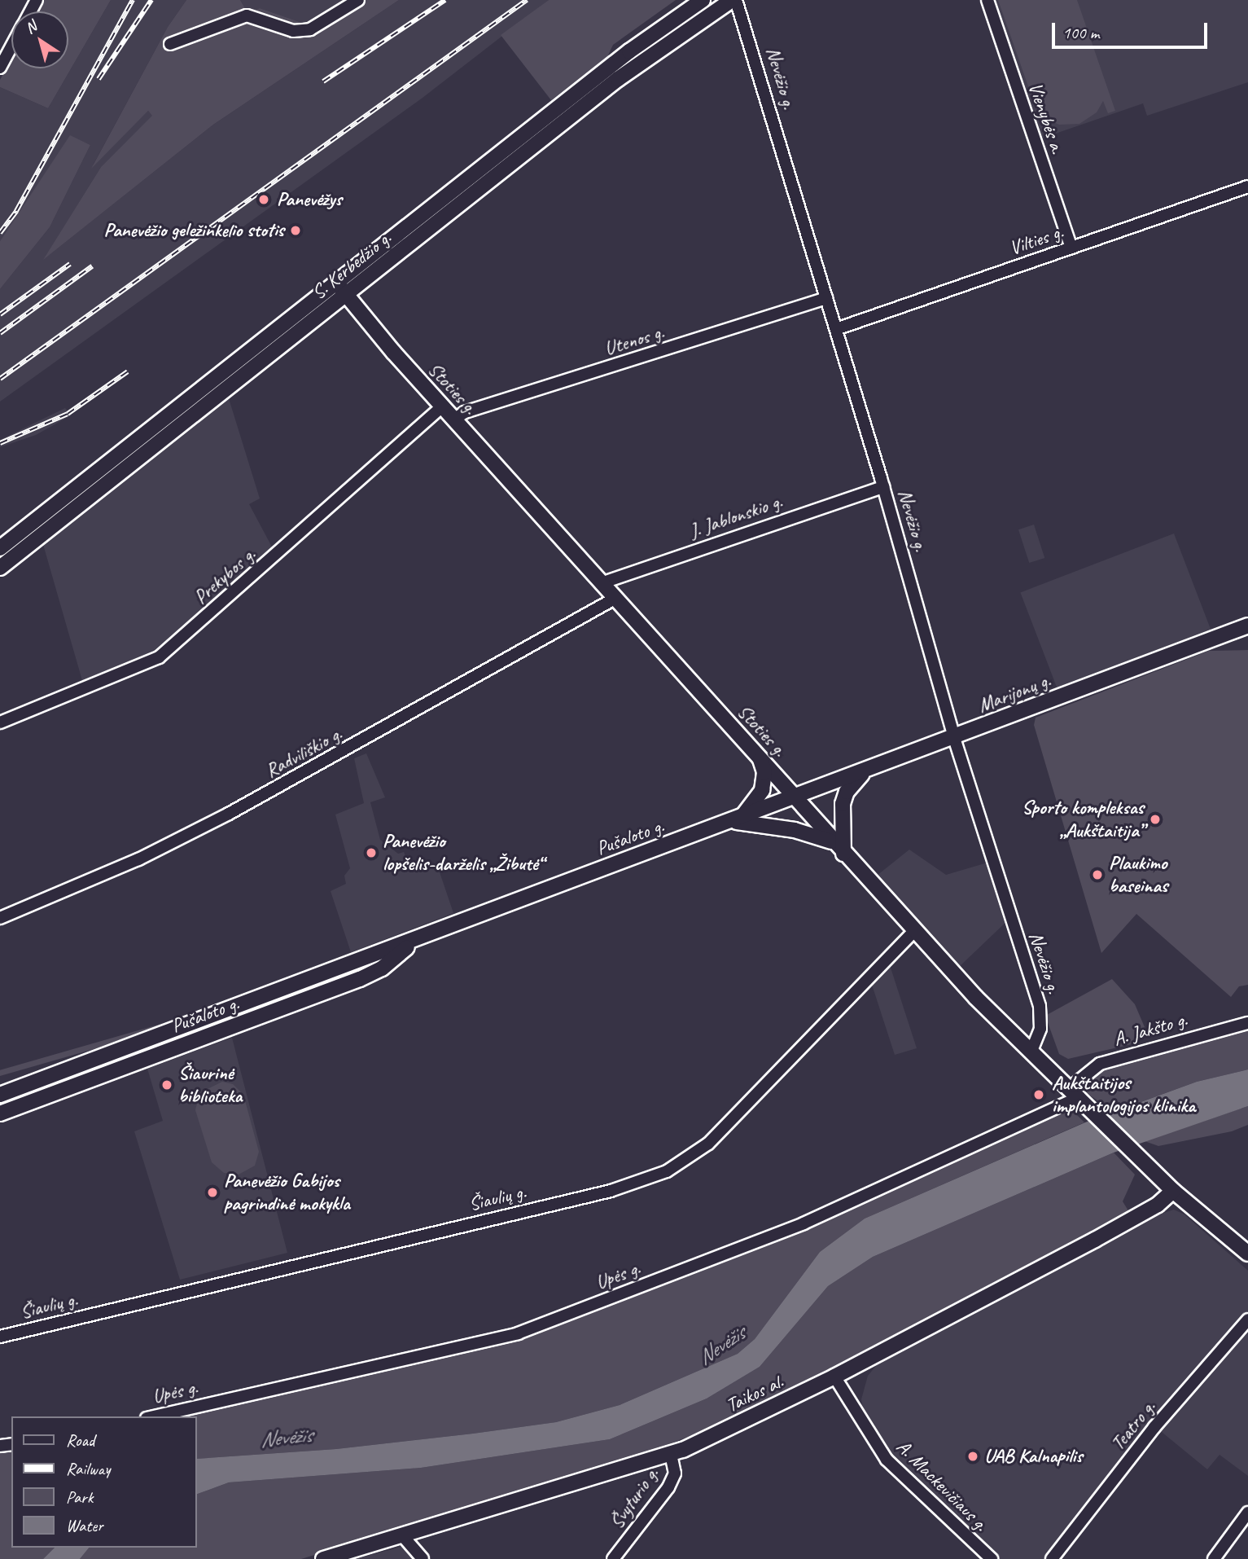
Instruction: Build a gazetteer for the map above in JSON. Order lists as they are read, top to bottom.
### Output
{
  "streets": {
    "main road": [
      "S. Kerbedžio g.",
      "Stoties g.",
      "Marijonų g.",
      "Pušaloto g.",
      "Taikos al."
    ],
    "street": [
      "Nevėžio g.",
      "Vienybės a.",
      "Vilties g.",
      "Utenos g.",
      "J. Jablonskio g.",
      "Prekybos g.",
      "Radviliškio g.",
      "A. Jakšto g.",
      "Šiaulių g.",
      "Upės g.",
      "Teatro g.",
      "A. Mackevičiaus g.",
      "Švyturio g."
    ]
  },
  "crossings": [
    ["Nevėžio g.", "Vilties g."],
    ["Nevėžio g.", "S. Kerbedžio g."],
    ["Nevėžio g.", "Utenos g."],
    ["Nevėžio g.", "Stoties g."],
    ["Nevėžio g.", "J. Jablonskio g."],
    ["Nevėžio g.", "Marijonų g."],
    ["Vienybės a.", "Vilties g."],
    ["S. Kerbedžio g.", "Stoties g."],
    ["Utenos g.", "Stoties g."],
    ["Stoties g.", "J. Jablonskio g."],
    ["Stoties g.", "Prekybos g."],
    ["Stoties g.", "Marijonų g."],
    ["Stoties g.", "Radviliškio g."],
    ["Stoties g.", "Pušaloto g."],
    ["Stoties g.", "A. Jakšto g."],
    ["Stoties g.", "Šiaulių g."],
    ["Stoties g.", "Upės g."],
    ["Stoties g.", "Taikos al."],
    ["Marijonų g.", "Pušaloto g."],
    ["A. Jakšto g.", "Upės g."],
    ["Taikos al.", "A. Mackevičiaus g."],
    ["Taikos al.", "Švyturio g."]
  ],
  "water": ["Nevėžis"],
  "places": [
    "Panevėžys",
    "Panevėžio geležinkelio stotis",
    "Sporto kompleksas „Aukštaitija”",
    "Panevėžio lopšelis-darželis „Žibutė“",
    "Plaukimo baseinas",
    "Šiaurinė biblioteka",
    "Aukštaitijos implantologijos klinika",
    "Panevėžio Gabijos pagrindinė mokykla",
    "UAB Kalnapilis"
  ],
  "legend": [
    "Road",
    "Railway",
    "Park",
    "Water"
  ],
  "scale_bar": "100 m",
  "north": "top left"
}
